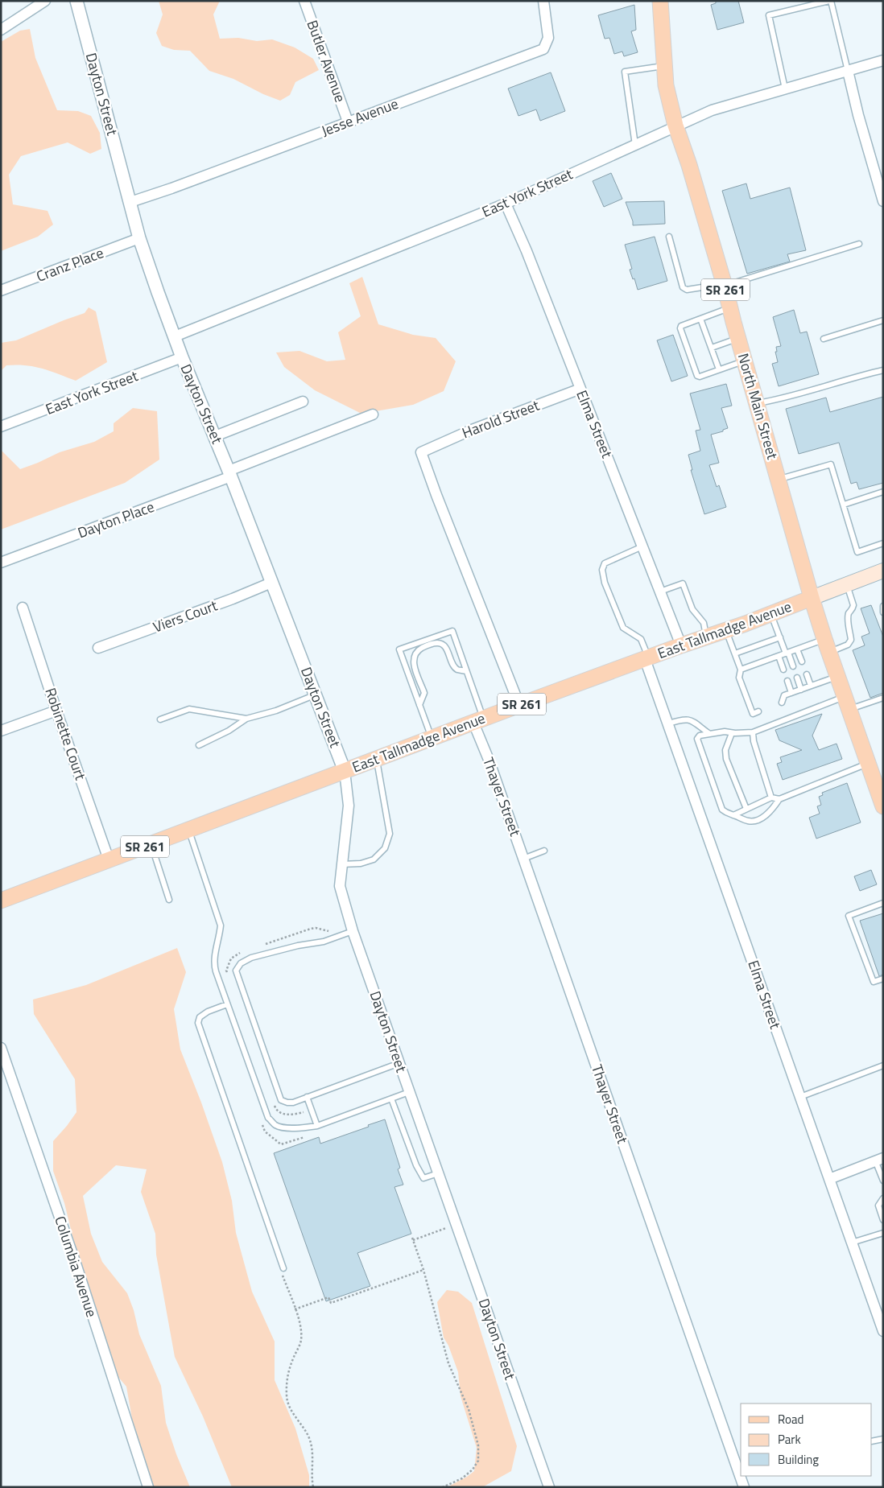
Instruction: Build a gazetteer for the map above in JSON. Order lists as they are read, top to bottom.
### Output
{
  "streets": {
    "main road": ["SR 261", "North Main Street", "East Tallmadge Avenue"],
    "street": [
      "Butler Avenue",
      "Dayton Street",
      "Jesse Avenue",
      "East York Street",
      "Cranz Place",
      "Harold Street",
      "Elma Street",
      "Dayton Place",
      "Viers Court",
      "Robinette Court",
      "Thayer Street",
      "Columbia Avenue"
    ]
  },
  "crossings": [
    ["Butler Avenue", "Jesse Avenue"],
    ["Dayton Street", "Jesse Avenue"],
    ["Dayton Street", "East York Street"],
    ["Dayton Street", "Cranz Place"],
    ["Dayton Street", "Dayton Place"],
    ["Dayton Street", "Viers Court"],
    ["Dayton Street", "East Tallmadge Avenue"],
    ["East York Street", "North Main Street"],
    ["East York Street", "Elma Street"],
    ["North Main Street", "East Tallmadge Avenue"],
    ["Harold Street", "Elma Street"],
    ["Harold Street", "East Tallmadge Avenue"],
    ["Elma Street", "East Tallmadge Avenue"],
    ["East Tallmadge Avenue", "Robinette Court"],
    ["East Tallmadge Avenue", "Thayer Street"]
  ],
  "legend": ["Road", "Park", "Building"]
}
